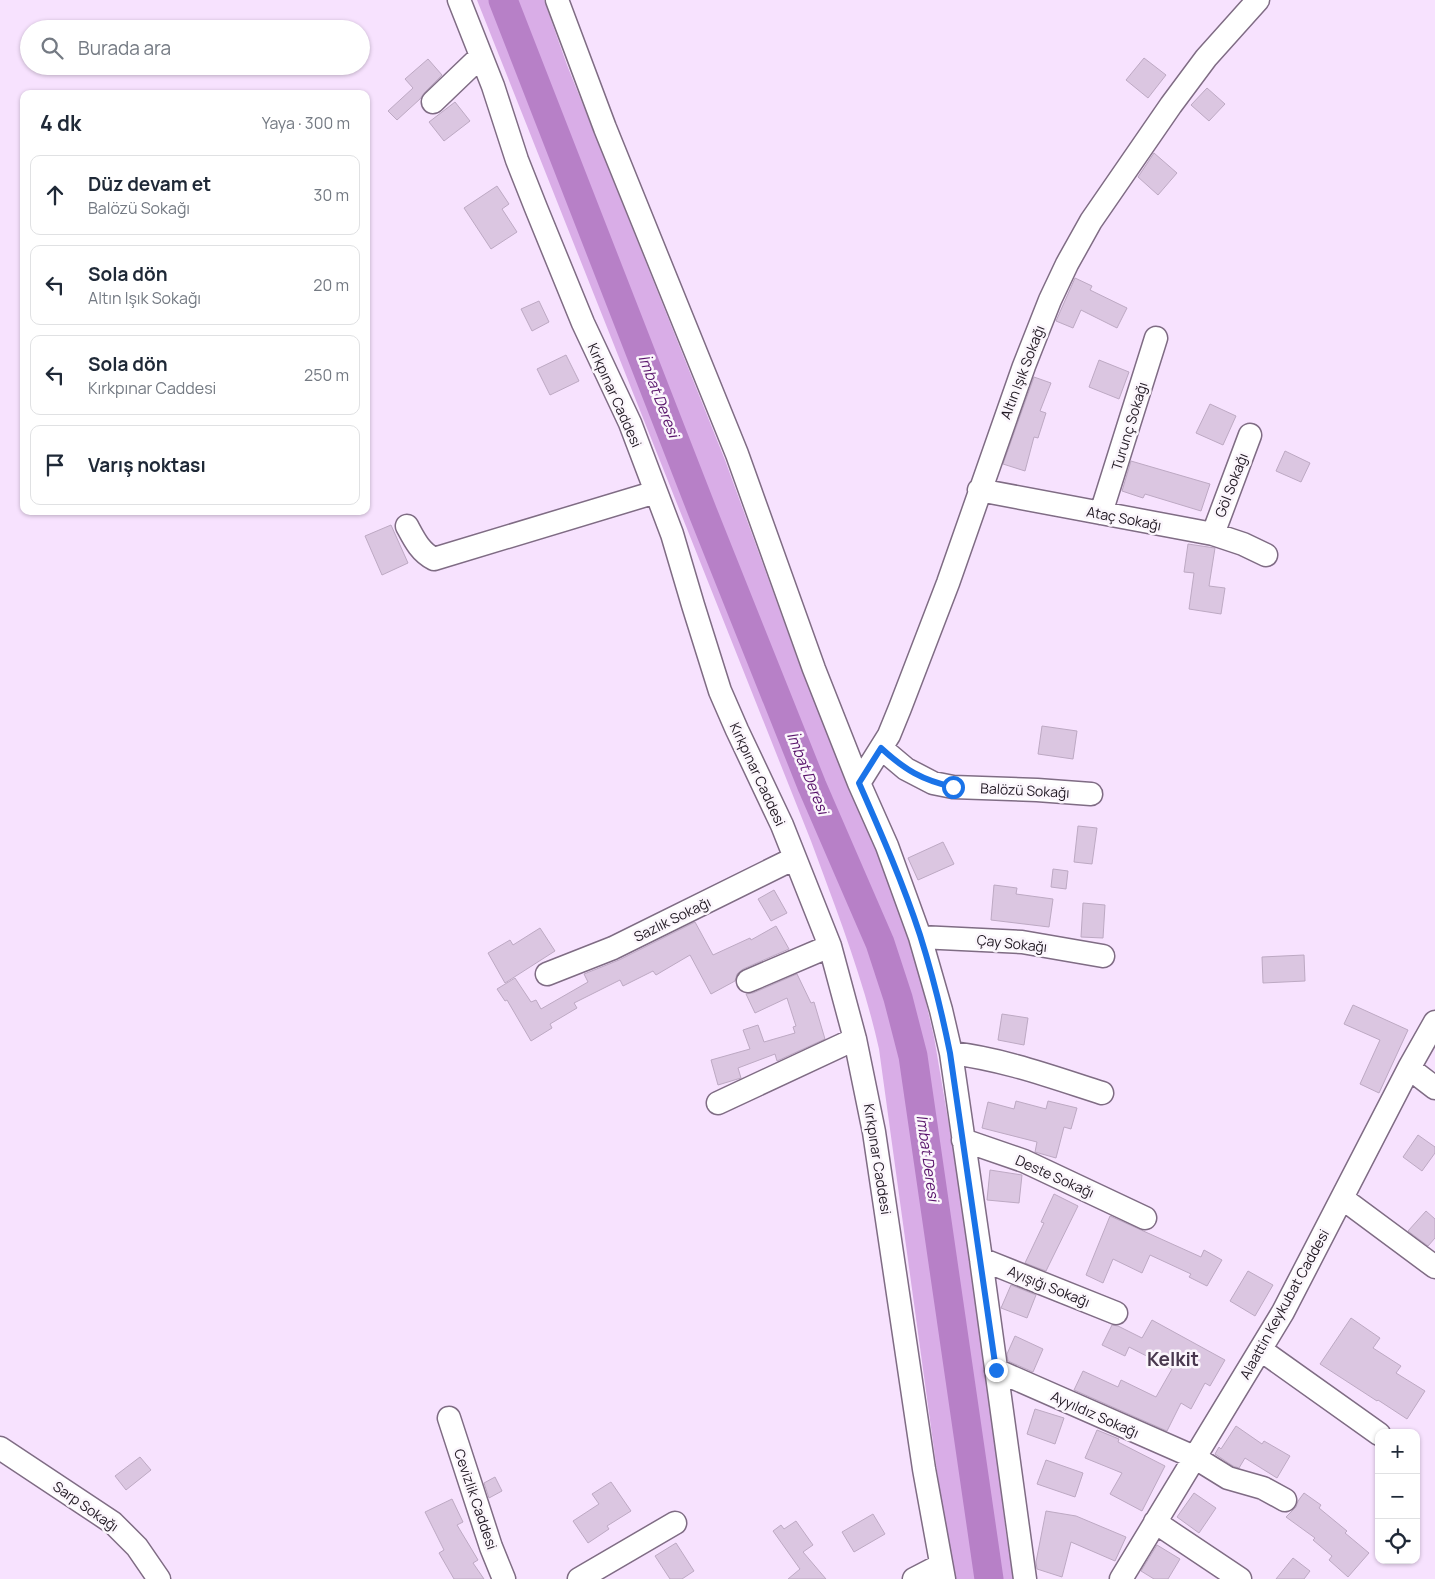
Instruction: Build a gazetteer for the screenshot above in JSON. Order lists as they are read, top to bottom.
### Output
{
  "streets": {
    "street": [
      "Altın Işık Sokağı",
      "Kırkpınar Caddesi",
      "Turunç Sokağı",
      "Göl Sokağı",
      "Ataç Sokağı",
      "Balözü Sokağı",
      "Sazlık Sokağı",
      "Çay Sokağı",
      "Deste Sokağı",
      "Ayışığı Sokağı",
      "Alaattin Keykubat Caddesi",
      "Ayyıldız Sokağı",
      "Cevizlik Caddesi",
      "Sarp Sokağı"
    ]
  },
  "crossings": [
    ["Altın Işık Sokağı", "Ataç Sokağı"],
    ["Altın Işık Sokağı", "Balözü Sokağı"],
    ["Kırkpınar Caddesi", "Sazlık Sokağı"],
    ["Turunç Sokağı", "Ataç Sokağı"],
    ["Göl Sokağı", "Ataç Sokağı"],
    ["Alaattin Keykubat Caddesi", "Ayyıldız Sokağı"]
  ],
  "districts": ["Kelkit"],
  "water": ["İmbat Deresi"],
  "page": {
    "search": "Burada ara",
    "heading": ["4 dk", "Yaya · 300 m"],
    "list": [
      ["Düz devam et", "Balözü Sokağı", "30 m"],
      ["Sola dön", "Altın Işık Sokağı", "20 m"],
      ["Sola dön", "Kırkpınar Caddesi", "250 m"],
      "Varış noktası"
    ],
    "map_buttons": ["+", "−"]
  }
}
